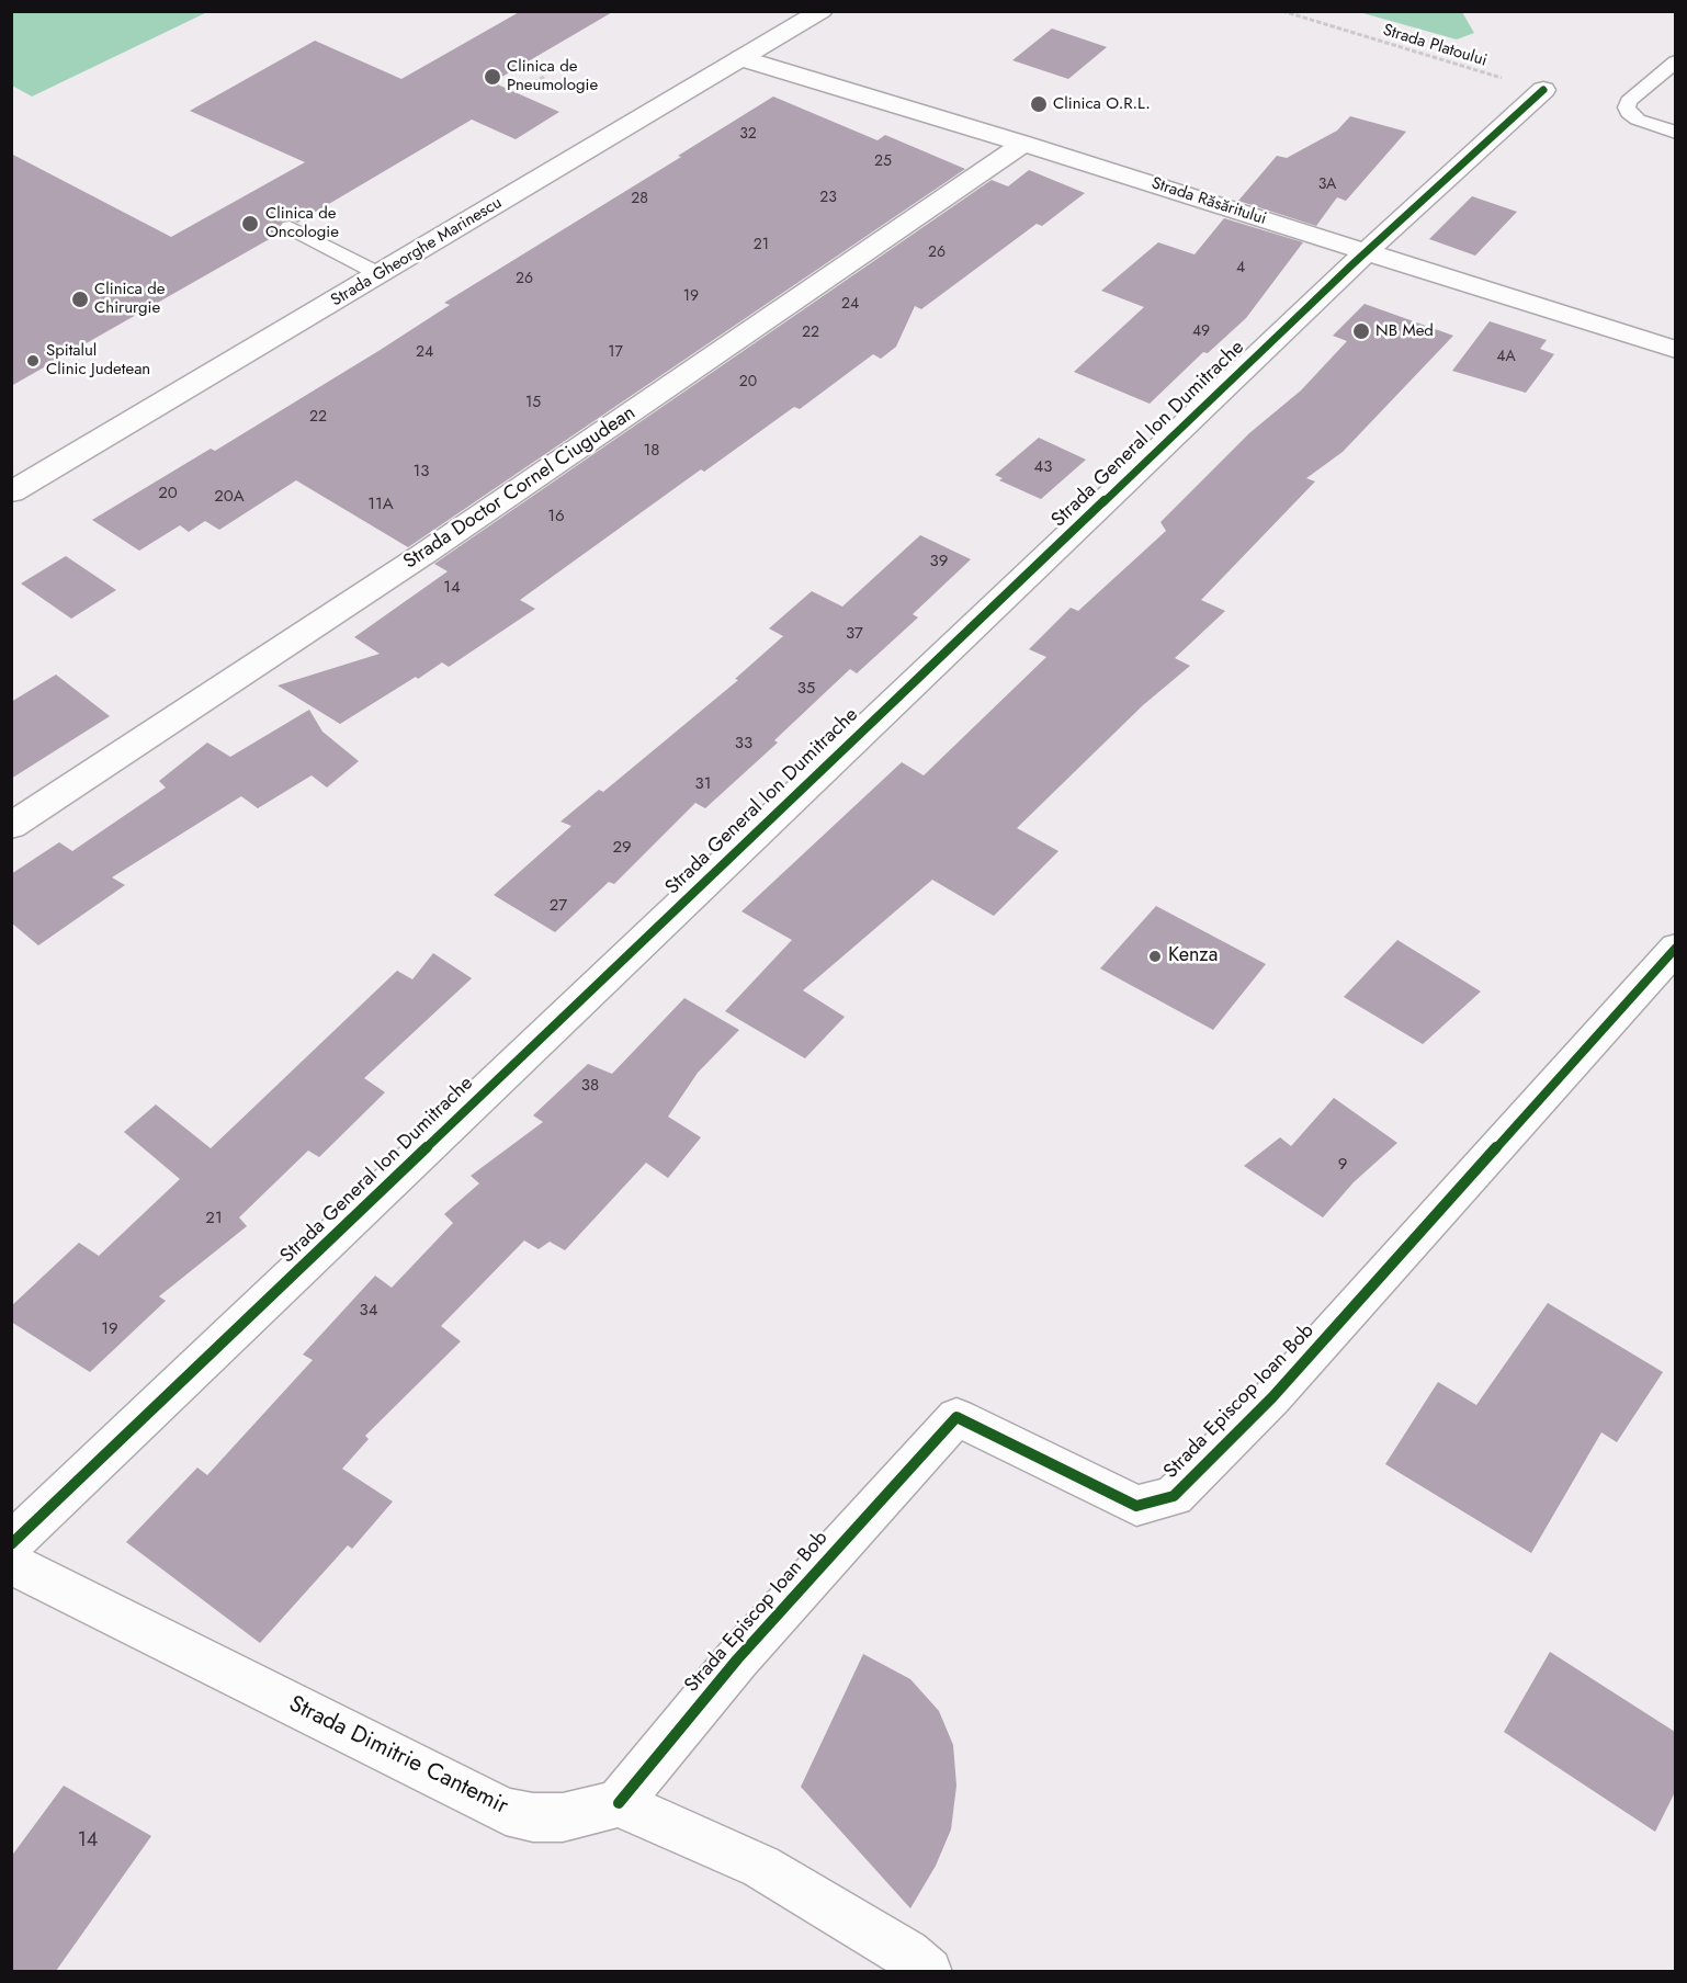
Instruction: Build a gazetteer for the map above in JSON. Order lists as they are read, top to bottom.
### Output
{
  "streets": {
    "street": [
      "Strada Răsăritului",
      "Strada Gheorghe Marinescu",
      "Strada General Ion Dumitrache",
      "Strada Doctor Cornel Ciugudean",
      "Strada Episcop Ioan Bob",
      "Strada Dimitrie Cantemir"
    ],
    "path": ["Strada Platoului"]
  },
  "crossings": [
    ["Strada Platoului", "Strada General Ion Dumitrache"],
    ["Strada Răsăritului", "Strada Gheorghe Marinescu"],
    ["Strada Răsăritului", "Strada General Ion Dumitrache"],
    ["Strada Răsăritului", "Strada Doctor Cornel Ciugudean"],
    ["Strada Episcop Ioan Bob", "Strada Dimitrie Cantemir"]
  ],
  "places": [
    "Clinica de Pneumologie",
    "Clinica O.R.L.",
    "Clinica de Oncologie",
    "Clinica de Chirurgie",
    "NB Med",
    "Spitalul Clinic Judetean",
    "Kenza"
  ],
  "house_numbers": [
    "32",
    "25",
    "3A",
    "23",
    "28",
    "21",
    "26",
    "4",
    "26",
    "19",
    "24",
    "49",
    "22",
    "24",
    "17",
    "4A",
    "20",
    "15",
    "22",
    "18",
    "43",
    "13",
    "20",
    "20A",
    "11A",
    "16",
    "39",
    "14",
    "37",
    "35",
    "33",
    "31",
    "29",
    "27",
    "38",
    "9",
    "21",
    "34",
    "19",
    "14"
  ]
}
